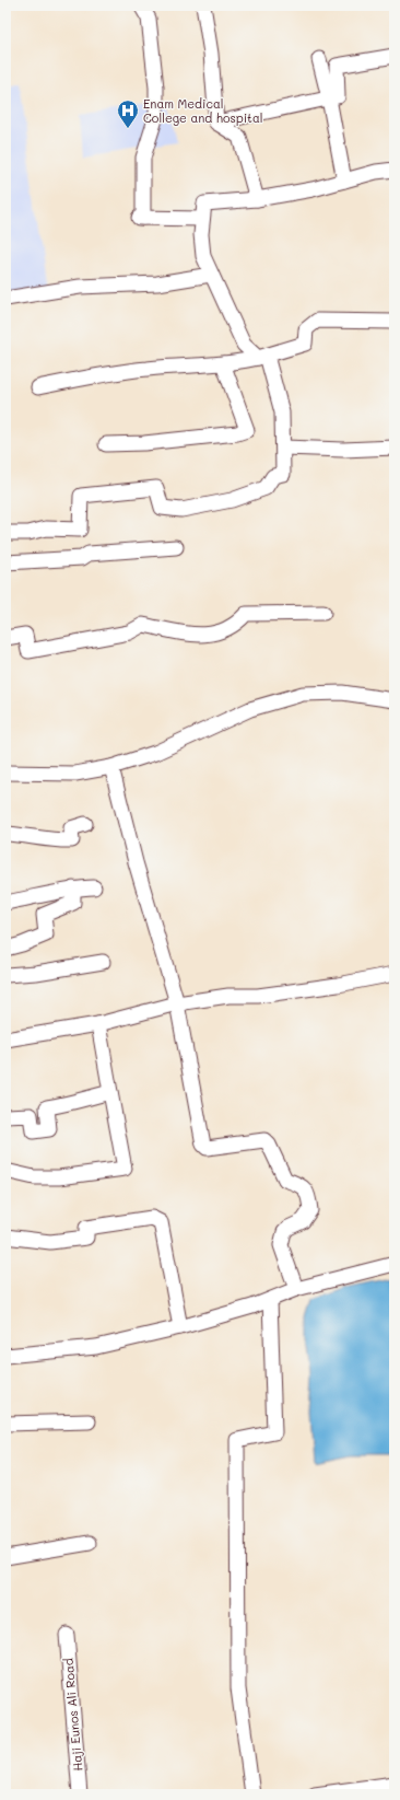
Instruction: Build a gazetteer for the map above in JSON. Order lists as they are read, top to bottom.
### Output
{
  "streets": {
    "street": ["Haji Eunos Ali Road"]
  },
  "places": {
    "hospital": ["Enam Medical College and hospital"]
  }
}
